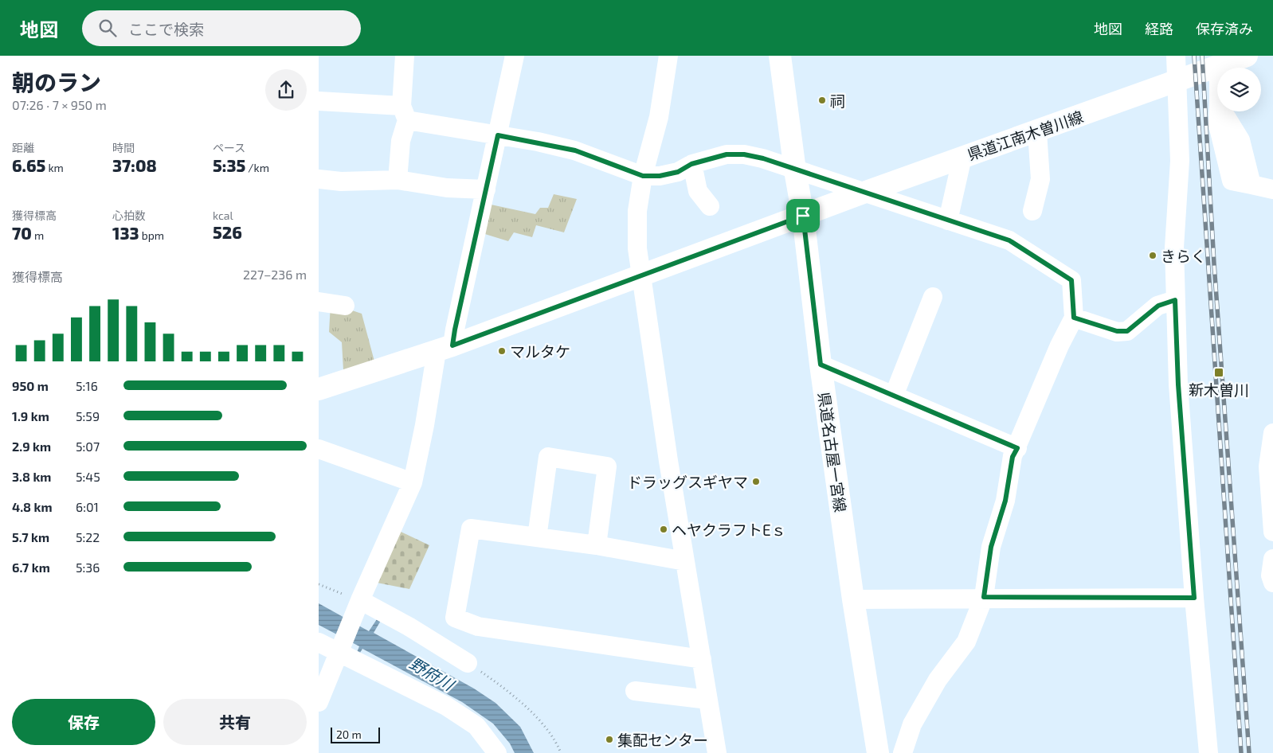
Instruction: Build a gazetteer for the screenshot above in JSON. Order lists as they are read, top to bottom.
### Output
{
  "streets": {
    "main road": ["県道江南木曽川線", "県道名古屋一宮線"]
  },
  "crossings": [
    ["県道江南木曽川線", "県道名古屋一宮線"]
  ],
  "water": ["野府川"],
  "places": {
    "other": [
      "祠",
      "きらく",
      "マルタケ",
      "ドラッグスギヤマ",
      "ヘヤクラフトEｓ",
      "集配センター"
    ],
    "transit": ["新木曽川"]
  },
  "scale_bar": "20 m",
  "page": {
    "header": "地図",
    "search": "ここで検索",
    "nav": ["地図", "経路", "保存済み"],
    "heading": ["朝のラン", "07:26 · 7 × 950 m"],
    "stats": [
      ["距離", "6.65 km"],
      ["時間", "37:08"],
      ["ペース", "5:35 /km"],
      ["獲得標高", "70 m"],
      ["心拍数", "133 bpm"],
      ["kcal", "526"]
    ],
    "chart": ["獲得標高", "227–236 m"],
    "list": [
      {
        "name": "950 m",
        "note": "5:16"
      },
      {
        "name": "1.9 km",
        "note": "5:59"
      },
      {
        "name": "2.9 km",
        "note": "5:07"
      },
      {
        "name": "3.8 km",
        "note": "5:45"
      },
      {
        "name": "4.8 km",
        "note": "6:01"
      },
      {
        "name": "5.7 km",
        "note": "5:22"
      },
      {
        "name": "6.7 km",
        "note": "5:36"
      }
    ],
    "buttons": ["保存", "共有"],
    "scale": "20 m"
  }
}
